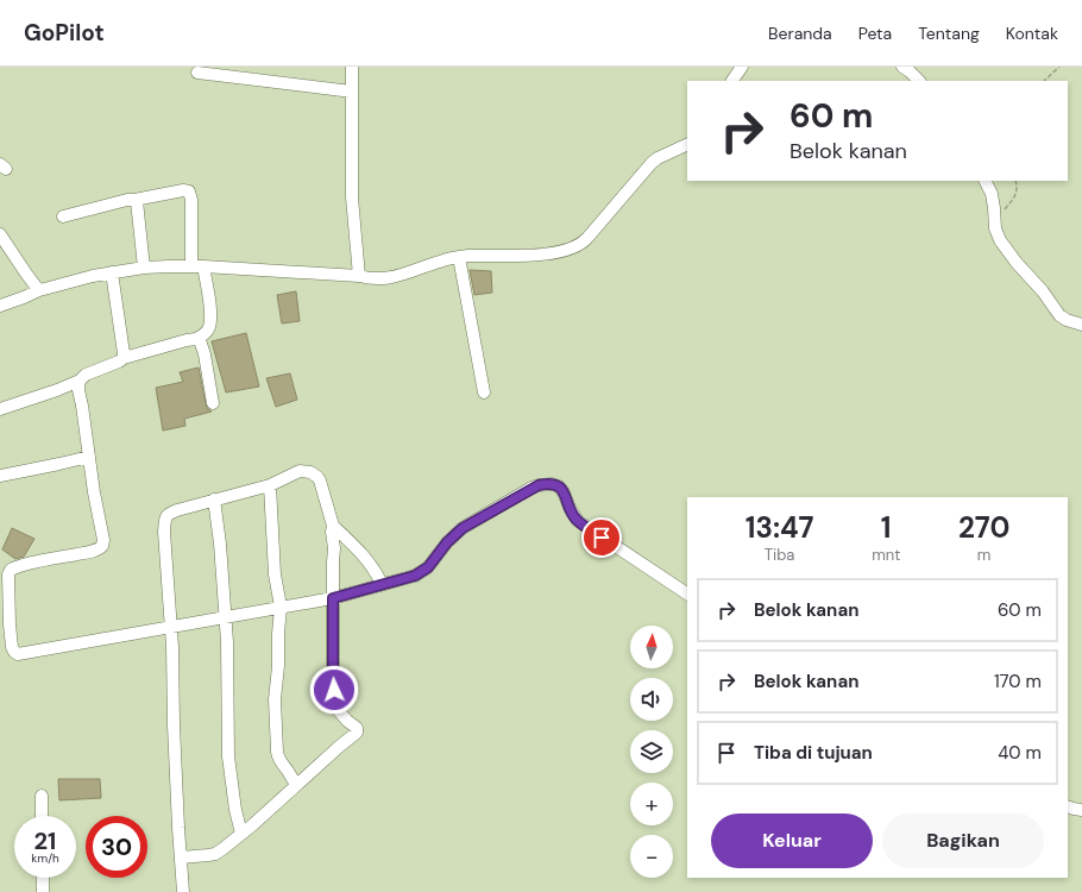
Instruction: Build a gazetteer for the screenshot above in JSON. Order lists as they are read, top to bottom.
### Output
{
  "north": "top",
  "page": {
    "header": "GoPilot",
    "nav": [
      "Beranda",
      "Peta",
      "Tentang",
      "Kontak"
    ],
    "turn": ["60 m", "Belok kanan"],
    "eta": [
      "13:47",
      "Tiba",
      "1",
      "mnt",
      "270",
      "m"
    ],
    "list": [
      {
        "name": "Belok kanan",
        "value": "60 m"
      },
      {
        "name": "Belok kanan",
        "value": "170 m"
      },
      {
        "name": "Tiba di tujuan",
        "value": "40 m"
      }
    ],
    "map_buttons": ["+", "−"],
    "buttons": ["Keluar", "Bagikan"],
    "speed": "21 km/h",
    "limit": "30"
  }
}
